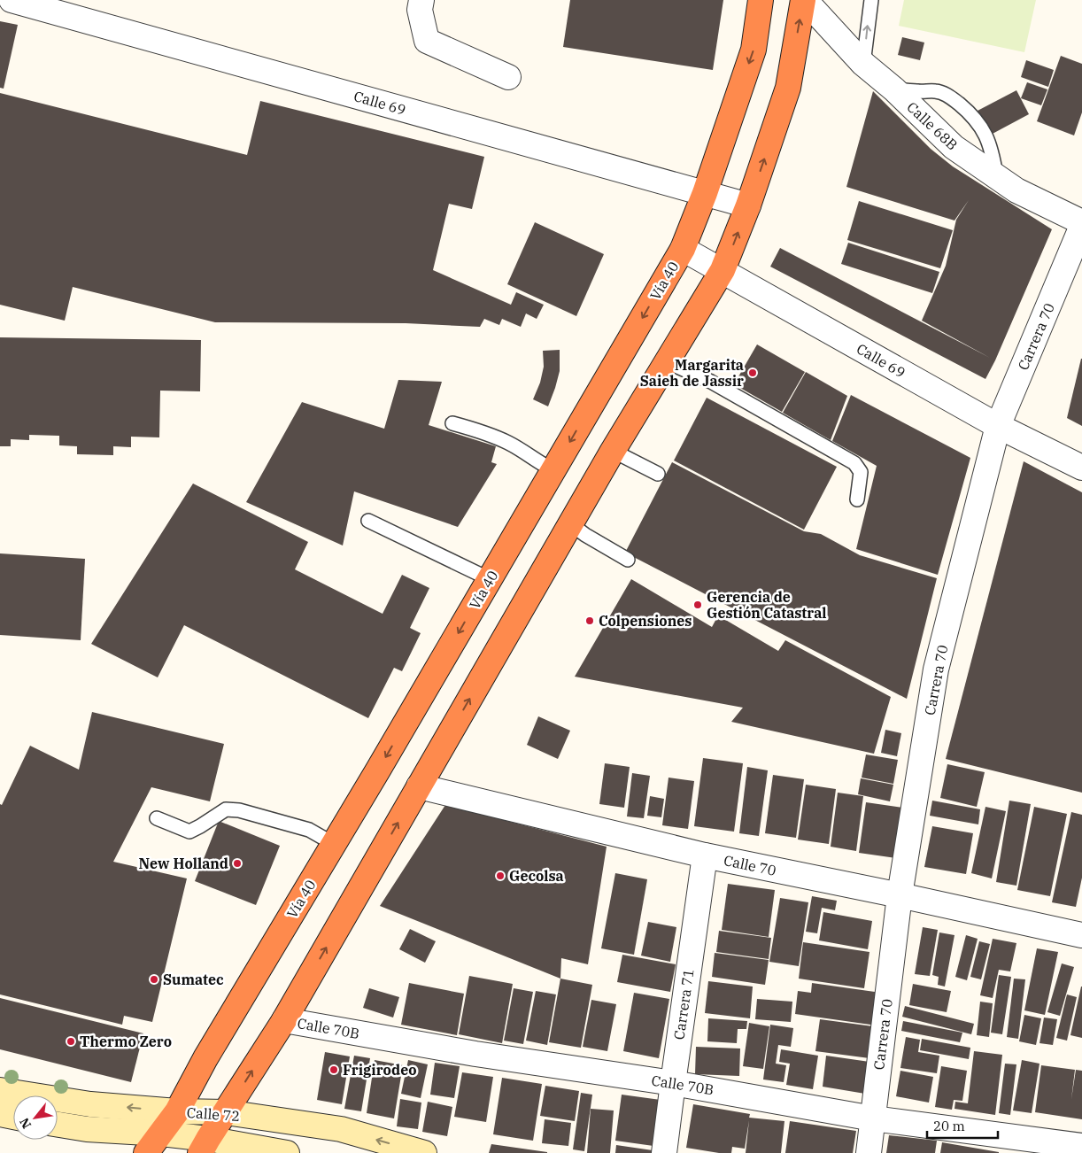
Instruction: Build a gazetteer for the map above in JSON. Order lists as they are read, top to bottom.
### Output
{
  "streets": {
    "highway": ["Vía 40"],
    "main road": ["Calle 72"],
    "street": [
      "Calle 69",
      "Calle 68B",
      "Carrera 70",
      "Calle 70",
      "Carrera 71",
      "Calle 70B"
    ]
  },
  "crossings": [
    ["Calle 69", "Vía 40"],
    ["Calle 69", "Carrera 70"],
    ["Vía 40", "Calle 72"],
    ["Carrera 70", "Calle 70"],
    ["Carrera 70", "Calle 70B"],
    ["Calle 70", "Carrera 71"],
    ["Carrera 71", "Calle 70B"]
  ],
  "places": [
    "Margarita Saieh de Jassir",
    "Gerencia de Gestión Catastral",
    "Colpensiones",
    "New Holland",
    "Gecolsa",
    "Sumatec",
    "Thermo Zero",
    "Frigirodeo"
  ],
  "scale_bar": "20 m",
  "north": "bottom left"
}
